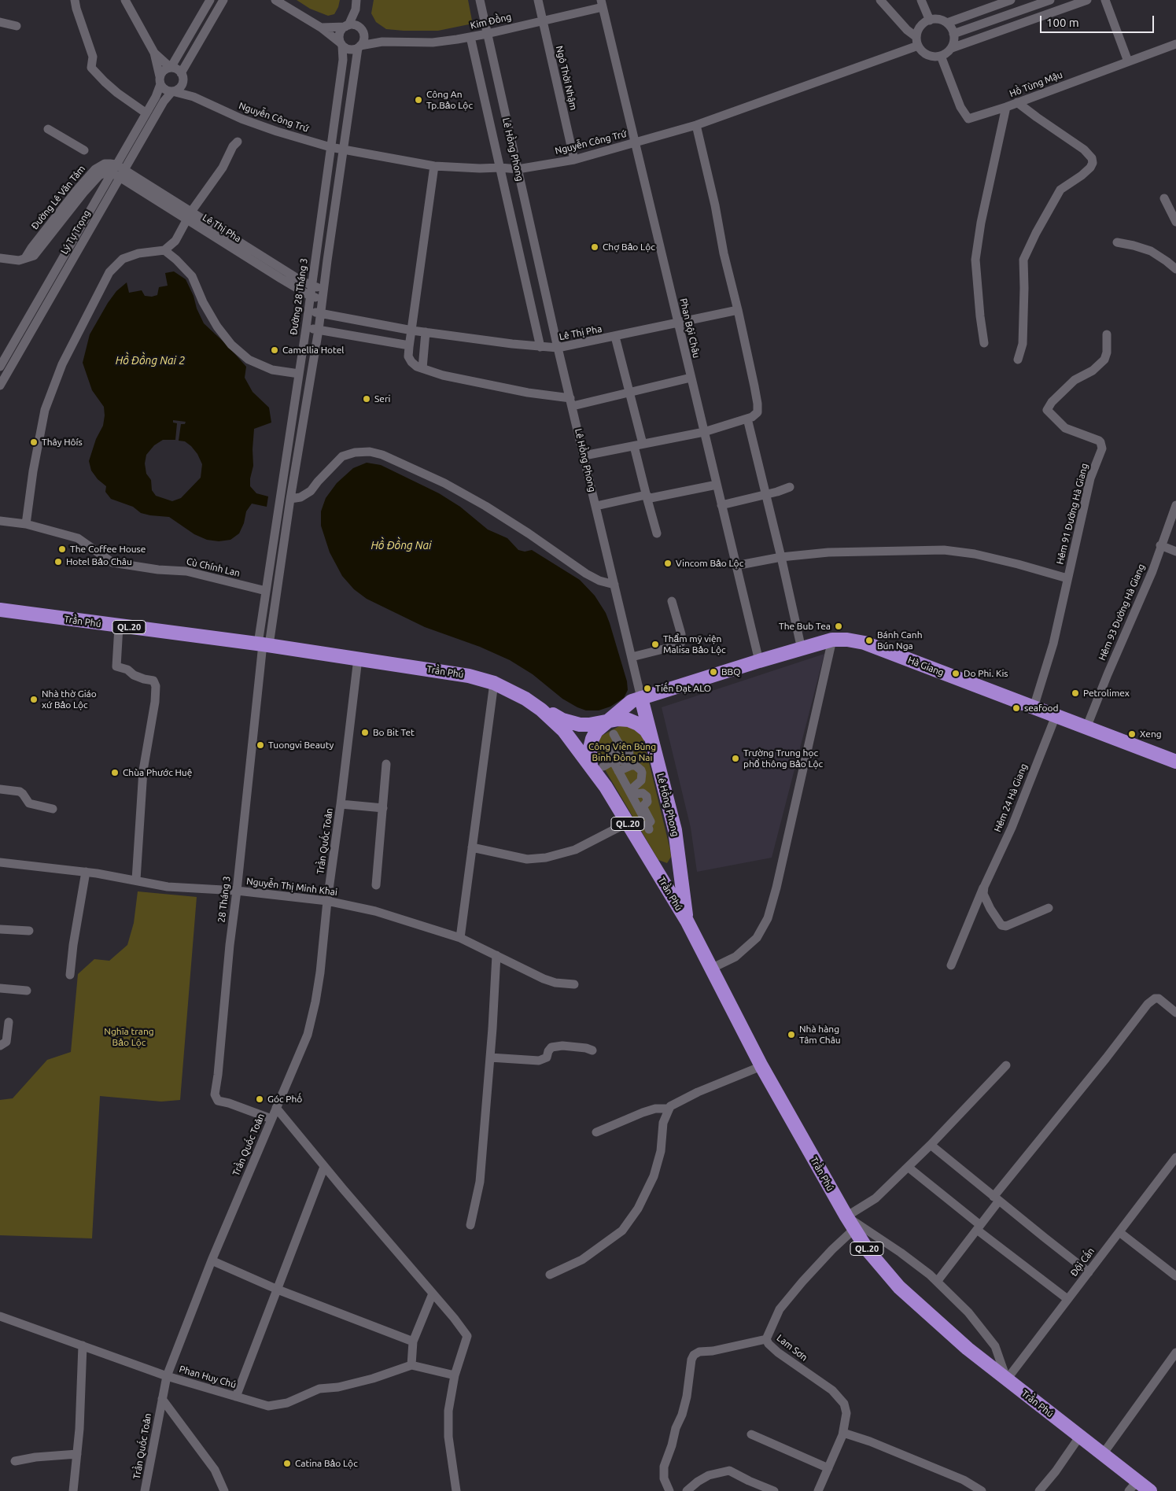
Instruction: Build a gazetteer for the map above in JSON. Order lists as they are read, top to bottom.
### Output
{
  "streets": {
    "highway": [
      "Lê Hồng Phong",
      "Trần Phú",
      "QL.20",
      "Hà Giang"
    ],
    "street": [
      "Kim Đồng",
      "Ngô Thời Nhậm",
      "Hồ Tùng Mậu",
      "Nguyễn Công Trứ",
      "Đường Lê Văn Tám",
      "Lê Thị Pha",
      "Lý Tự Trọng",
      "Đường 28 Tháng 3",
      "Phan Bội Châu",
      "Hẻm 91 Đường Hà Giang",
      "Cù Chính Lan",
      "Hẻm 93 Đường Hà Giang",
      "Hẻm 24 Hà Giang",
      "Trần Quốc Toản",
      "Nguyễn Thị Minh Khai",
      "28 Tháng 3",
      "Đội Cấn",
      "Lam Sơn",
      "Phan Huy Chú"
    ]
  },
  "crossings": [
    ["Kim Đồng", "Ngô Thời Nhậm"],
    ["Kim Đồng", "Lê Hồng Phong"],
    ["Kim Đồng", "Đường 28 Tháng 3"],
    ["Kim Đồng", "Phan Bội Châu"],
    ["Ngô Thời Nhậm", "Nguyễn Công Trứ"],
    ["Hồ Tùng Mậu", "Nguyễn Công Trứ"],
    ["Nguyễn Công Trứ", "Lê Hồng Phong"],
    ["Nguyễn Công Trứ", "Lý Tự Trọng"],
    ["Nguyễn Công Trứ", "Đường 28 Tháng 3"],
    ["Nguyễn Công Trứ", "Phan Bội Châu"],
    ["Lê Hồng Phong", "Lê Thị Pha"],
    ["Lê Hồng Phong", "Trần Phú"],
    ["Lê Hồng Phong", "Hà Giang"],
    ["Đường Lê Văn Tám", "Lê Thị Pha"],
    ["Đường Lê Văn Tám", "Lý Tự Trọng"],
    ["Lê Thị Pha", "Lý Tự Trọng"],
    ["Lê Thị Pha", "Đường 28 Tháng 3"],
    ["Lê Thị Pha", "Phan Bội Châu"],
    ["Đường 28 Tháng 3", "Cù Chính Lan"],
    ["Đường 28 Tháng 3", "Trần Phú"],
    ["Đường 28 Tháng 3", "28 Tháng 3"],
    ["Phan Bội Châu", "Hà Giang"],
    ["Hẻm 91 Đường Hà Giang", "Hà Giang"],
    ["Hẻm 93 Đường Hà Giang", "Hà Giang"],
    ["Trần Phú", "Hà Giang"],
    ["Trần Phú", "Trần Quốc Toản"],
    ["Trần Phú", "28 Tháng 3"],
    ["Trần Phú", "Đội Cấn"],
    ["Trần Phú", "Lam Sơn"],
    ["Hà Giang", "Hẻm 24 Hà Giang"],
    ["Trần Quốc Toản", "Nguyễn Thị Minh Khai"],
    ["Trần Quốc Toản", "28 Tháng 3"],
    ["Trần Quốc Toản", "Phan Huy Chú"],
    ["Nguyễn Thị Minh Khai", "28 Tháng 3"]
  ],
  "water": ["Hồ Đồng Nai 2", "Hồ Đồng Nai"],
  "parks": ["Công Viên Bùng Binh Đồng Nai", "Nghĩa trang Bảo Lộc"],
  "places": [
    "Công An Tp.Bảo Lộc",
    "Chợ Bảo Lộc",
    "Camellia Hotel",
    "Seri",
    "Thây Hôís",
    "The Coffee House",
    "Hotel Bảo Châu",
    "Vincom Bảo Lộc",
    "The Bub Tea",
    "Bánh Canh Bún Nga",
    "Thẩm mỹ viện Malisa Bảo Lộc",
    "BBQ",
    "Do Phi. Kis",
    "Tiến Đạt ALO",
    "Petrolimex",
    "Nhà thờ Giáo xứ Bảo Lộc",
    "seafood",
    "Bo Bit Tet",
    "Xeng",
    "Tuongvi Beauty",
    "Trường Trung học phổ thông Bảo Lộc",
    "Chùa Phước Huệ",
    "Nhà hàng Tâm Châu",
    "Góc Phố",
    "Catina Bảo Lộc"
  ],
  "scale_bar": "100 m"
}
